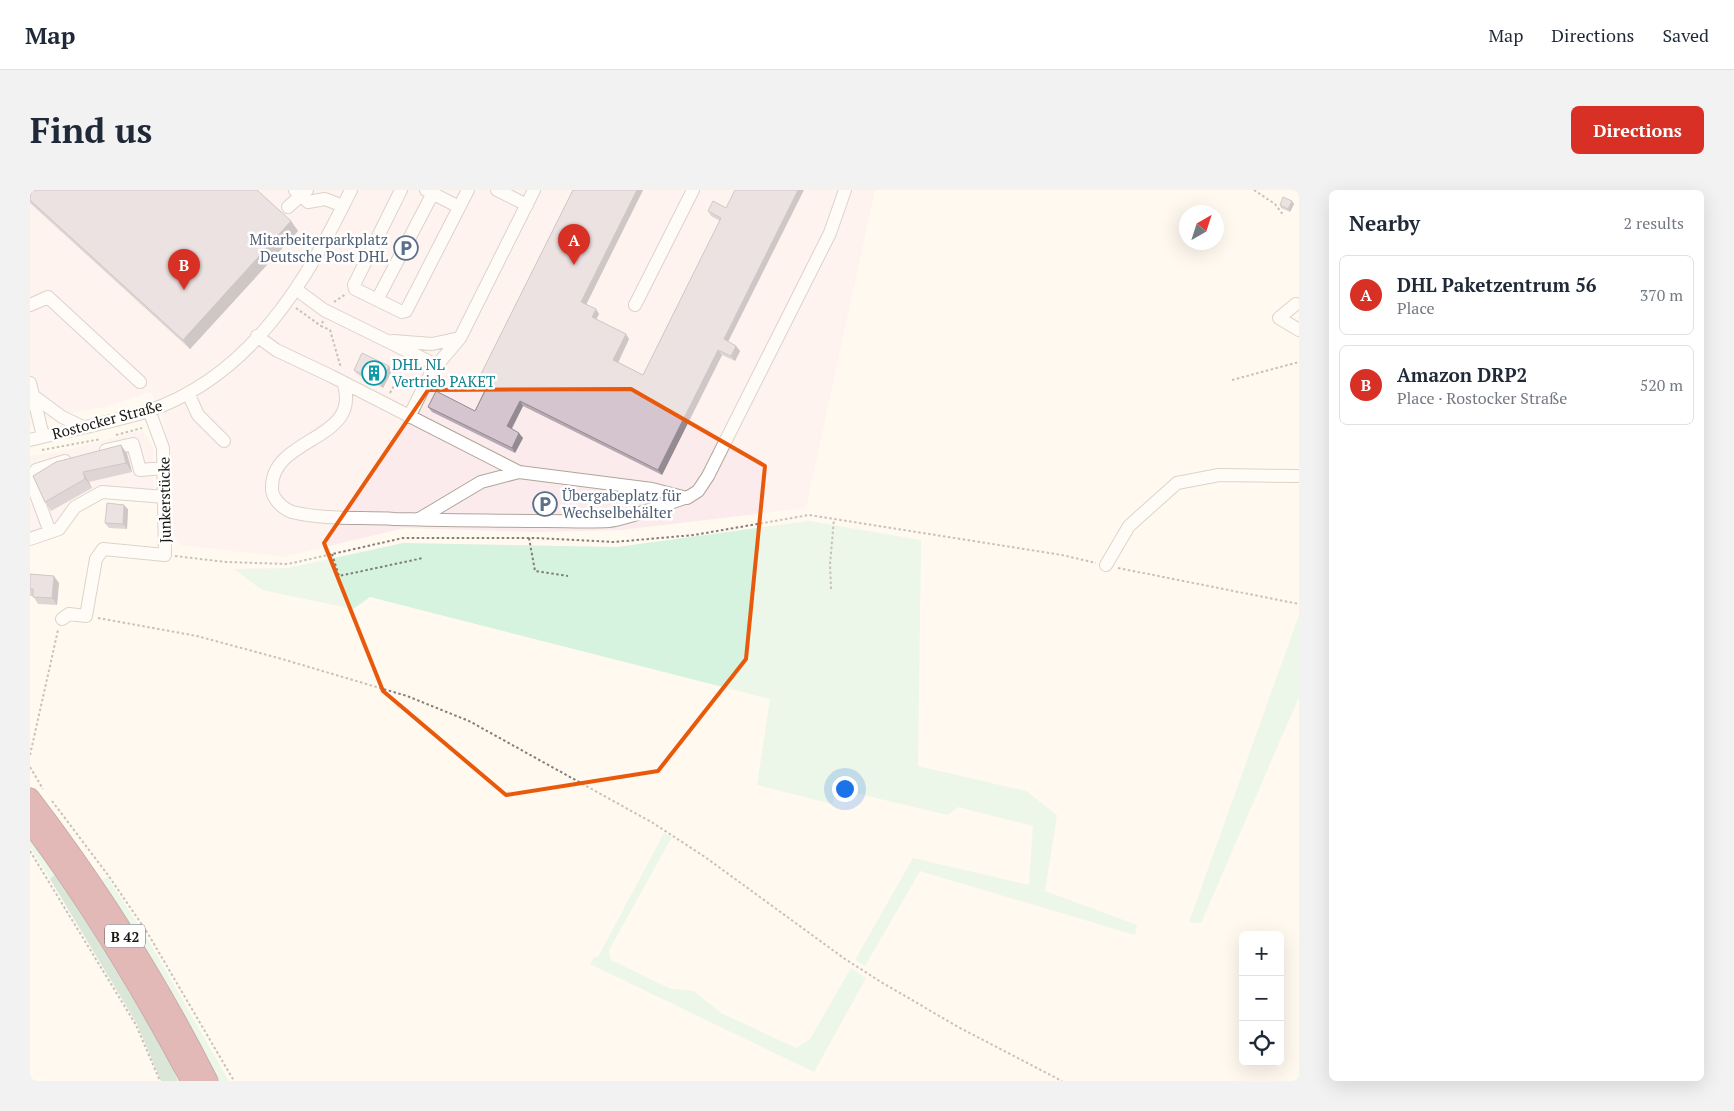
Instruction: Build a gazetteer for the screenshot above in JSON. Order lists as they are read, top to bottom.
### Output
{
  "streets": {
    "highway": ["B 42"],
    "street": ["Rostocker Straße", "Junkerstücke"]
  },
  "crossings": [
    ["Rostocker Straße", "Junkerstücke"]
  ],
  "places": {
    "parking": ["Mitarbeiterparkplatz Deutsche Post DHL", "Übergabeplatz für Wechselbehälter"],
    "building": ["DHL NL Vertrieb PAKET"]
  },
  "north": "top right",
  "page": {
    "header": "Map",
    "nav": ["Map", "Directions", "Saved"],
    "buttons": "Directions",
    "title": "Find us",
    "heading": ["Nearby", "2 results"],
    "pins": ["A", "B"],
    "list": [
      {
        "mark": "A",
        "name": "DHL Paketzentrum 56",
        "note": "Place",
        "value": "370 m"
      },
      {
        "mark": "B",
        "name": "Amazon DRP2",
        "note": "Place · Rostocker Straße",
        "value": "520 m"
      }
    ],
    "map_buttons": ["+", "−"]
  }
}
